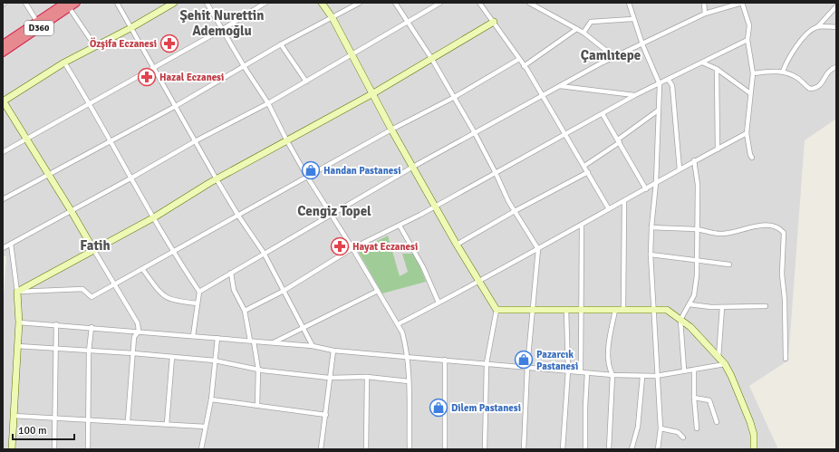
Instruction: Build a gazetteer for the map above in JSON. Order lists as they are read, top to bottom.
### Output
{
  "streets": {
    "highway": ["D360"]
  },
  "districts": [
    "Şehit Nurettin Ademoğlu",
    "Çamlıtepe",
    "Cengiz Topel",
    "Fatih"
  ],
  "places": {
    "pharmacy": ["Özşifa Eczanesi", "Hazal Eczanesi", "Hayat Eczanesi"],
    "shop": ["Handan Pastanesi", "Pazarcık Pastanesi", "Dilem Pastanesi"]
  },
  "scale_bar": "100 m"
}
